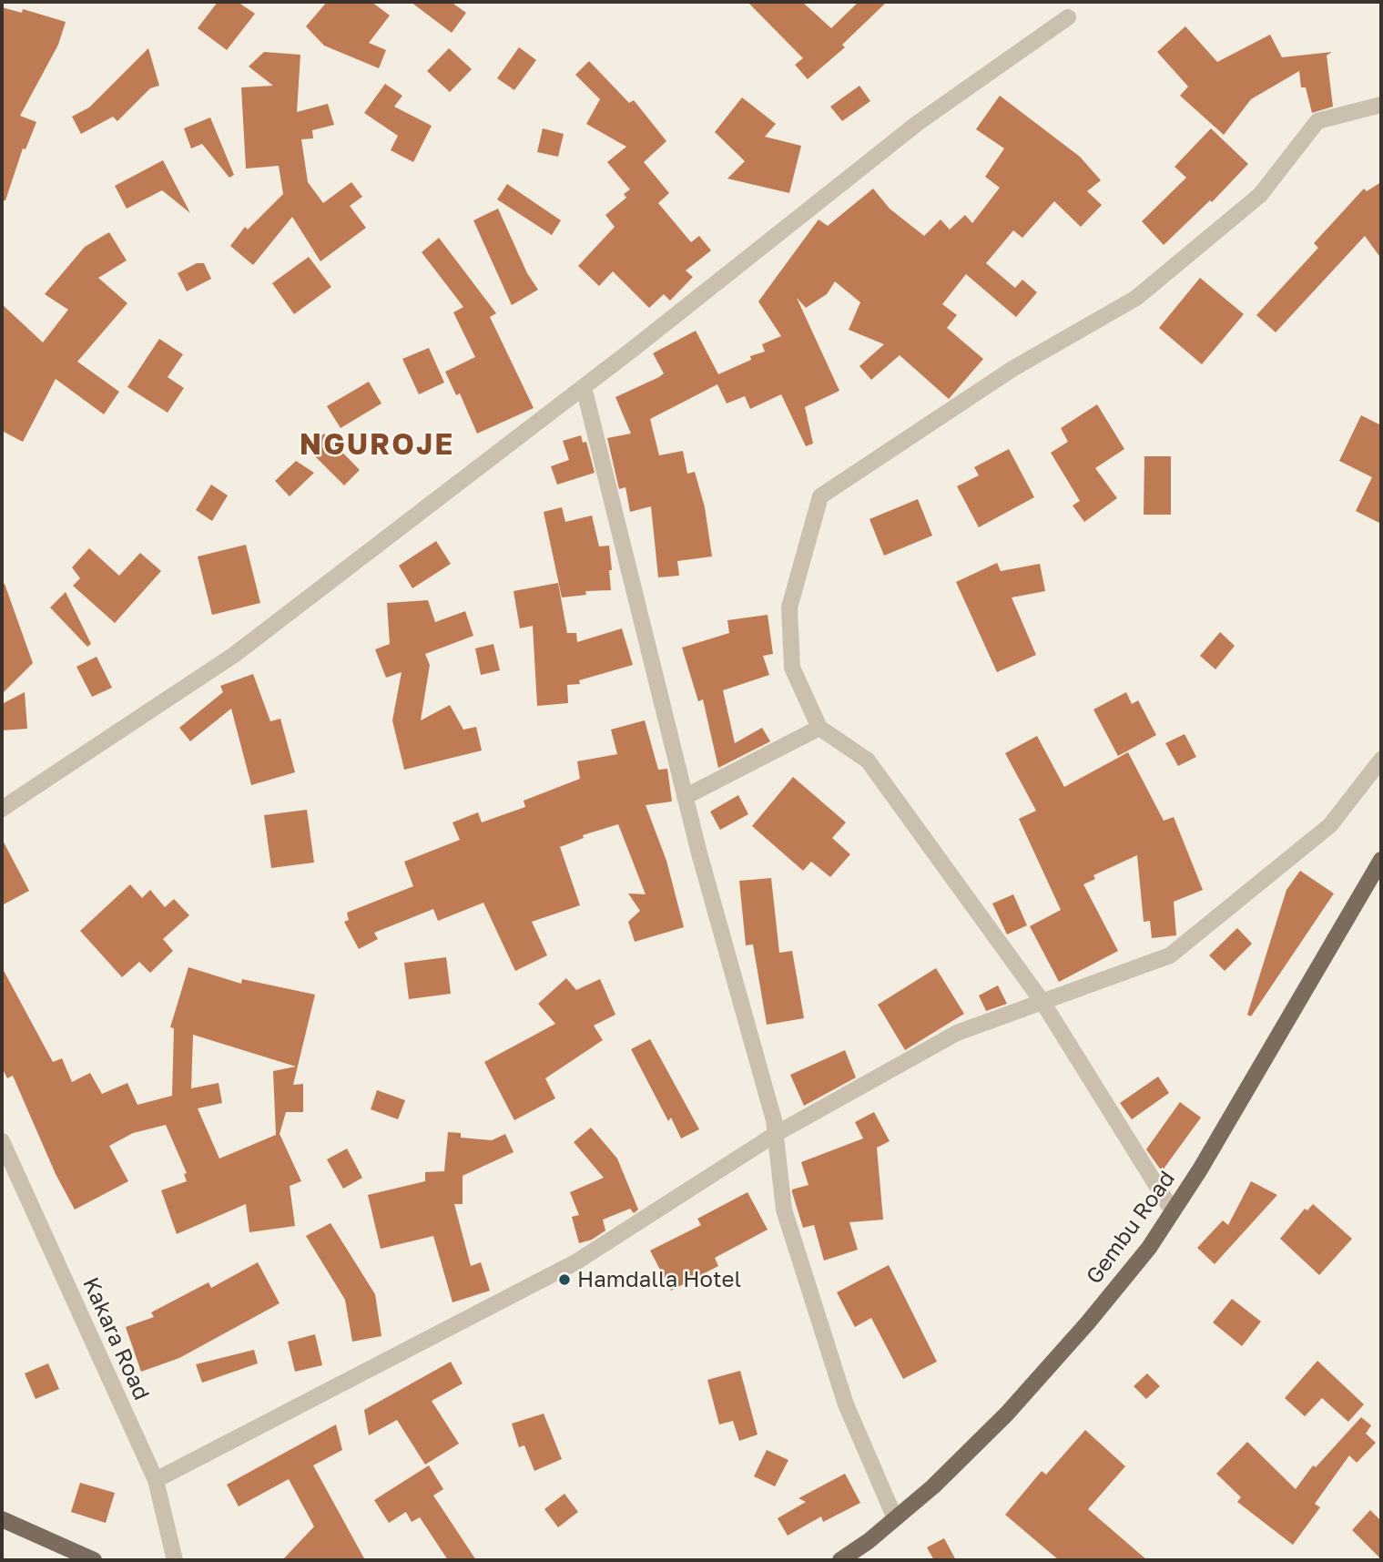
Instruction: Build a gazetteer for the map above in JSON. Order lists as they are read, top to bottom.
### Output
{
  "streets": {
    "main road": ["Gembu Road"],
    "street": ["Kakara Road"]
  },
  "districts": ["NGUROJE"],
  "places": ["Hamdalla Hotel"]
}
